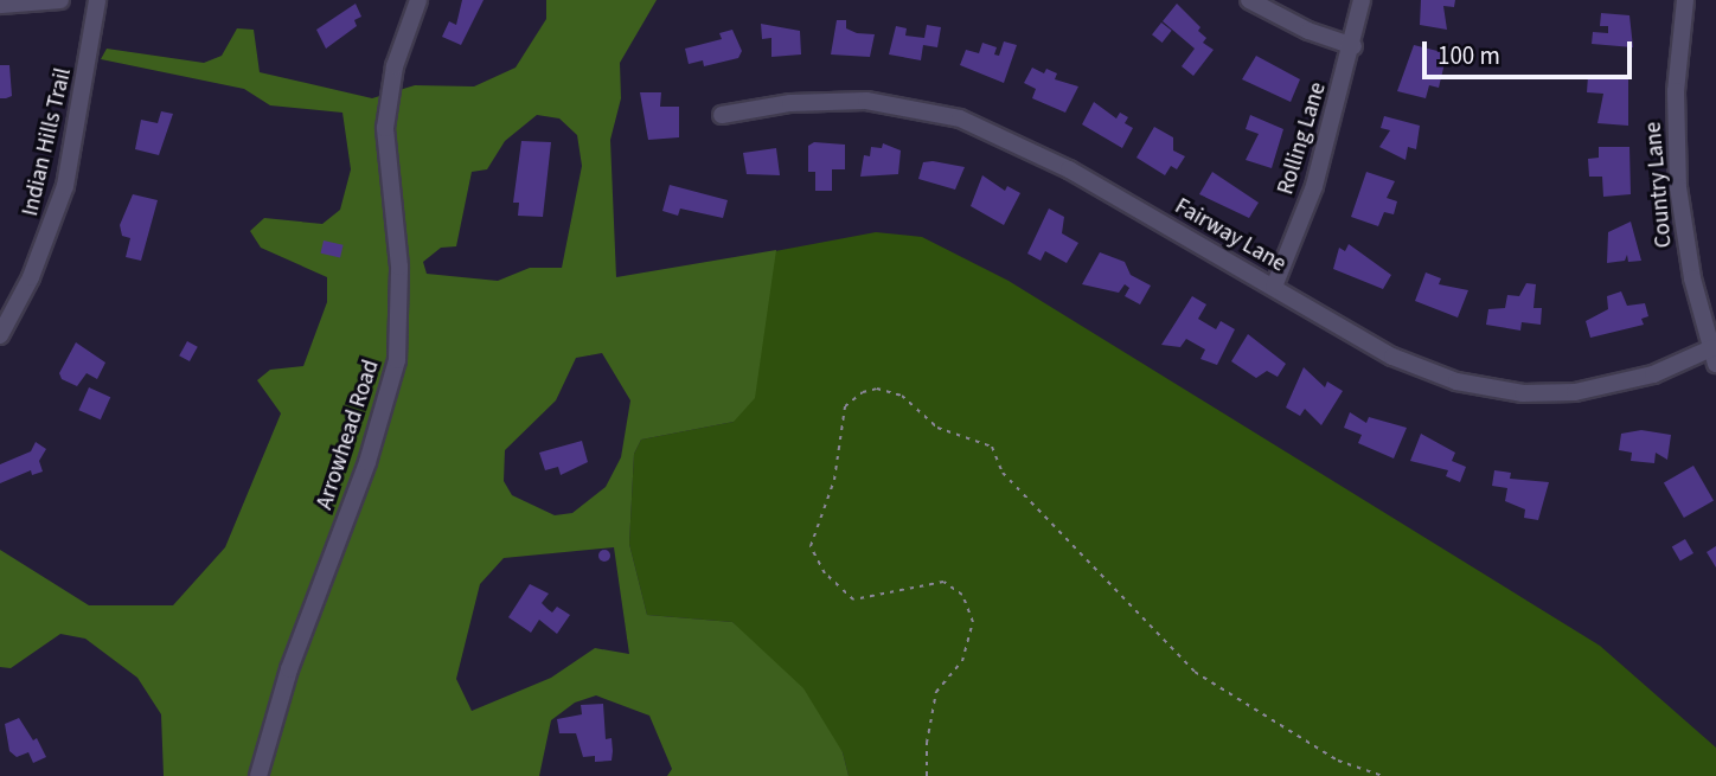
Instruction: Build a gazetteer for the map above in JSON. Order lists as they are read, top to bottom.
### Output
{
  "streets": {
    "street": [
      "Rolling Lane",
      "Indian Hills Trail",
      "Country Lane",
      "Fairway Lane",
      "Arrowhead Road"
    ]
  },
  "crossings": [
    ["Rolling Lane", "Fairway Lane"],
    ["Country Lane", "Fairway Lane"]
  ],
  "scale_bar": "100 m"
}
